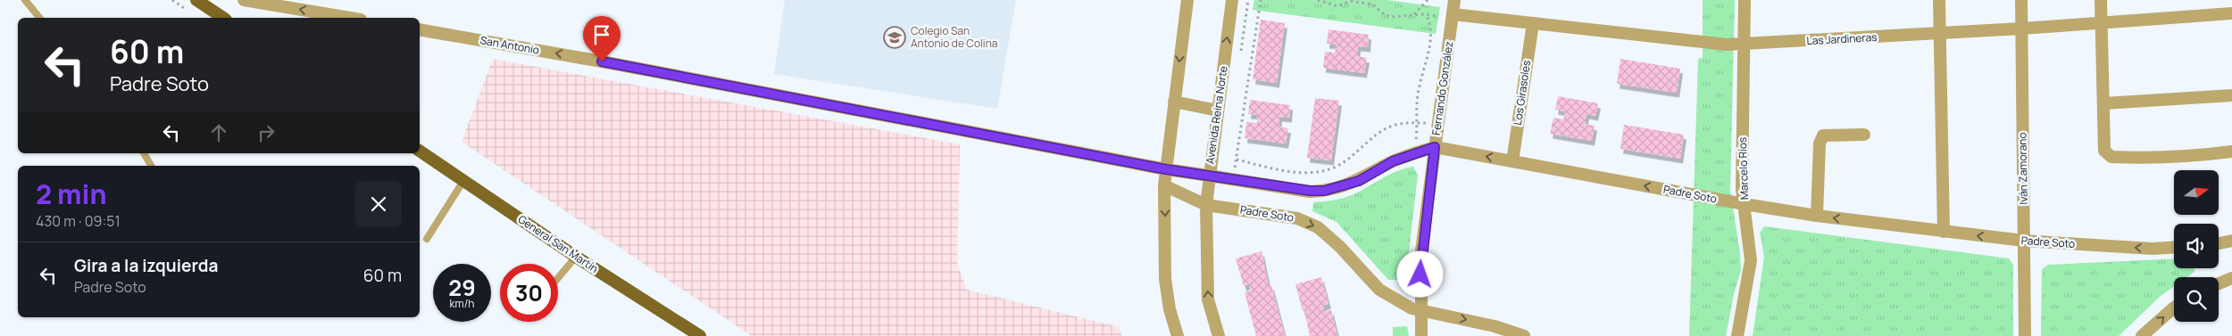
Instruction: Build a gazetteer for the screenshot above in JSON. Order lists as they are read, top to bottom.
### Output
{
  "streets": {
    "main road": ["General San Martín"],
    "street": [
      "Las Jardineras",
      "San Antonio",
      "Fernando González",
      "Los Girasoles",
      "Avenida Reina Norte",
      "Marcelo Ríos",
      "Iván Zamorano",
      "Padre Soto"
    ]
  },
  "crossings": [
    ["Las Jardineras", "Fernando González"],
    ["Las Jardineras", "Los Girasoles"],
    ["Las Jardineras", "Marcelo Ríos"],
    ["Las Jardineras", "Iván Zamorano"],
    ["San Antonio", "Padre Soto"],
    ["Fernando González", "Padre Soto"],
    ["Los Girasoles", "Padre Soto"],
    ["Avenida Reina Norte", "Padre Soto"],
    ["Marcelo Ríos", "Padre Soto"],
    ["Iván Zamorano", "Padre Soto"]
  ],
  "one_way": ["San Antonio"],
  "places": {
    "school or university": ["Colegio San Antonio de Colina"]
  },
  "north": "right",
  "page": {
    "turn": ["60 m", "Padre Soto"],
    "heading": ["2 min", "430 m · 09:51"],
    "list": [
      {
        "name": "Gira a la izquierda",
        "note": "Padre Soto",
        "value": "60 m"
      }
    ],
    "speed": "29 km/h",
    "limit": "30"
  }
}
